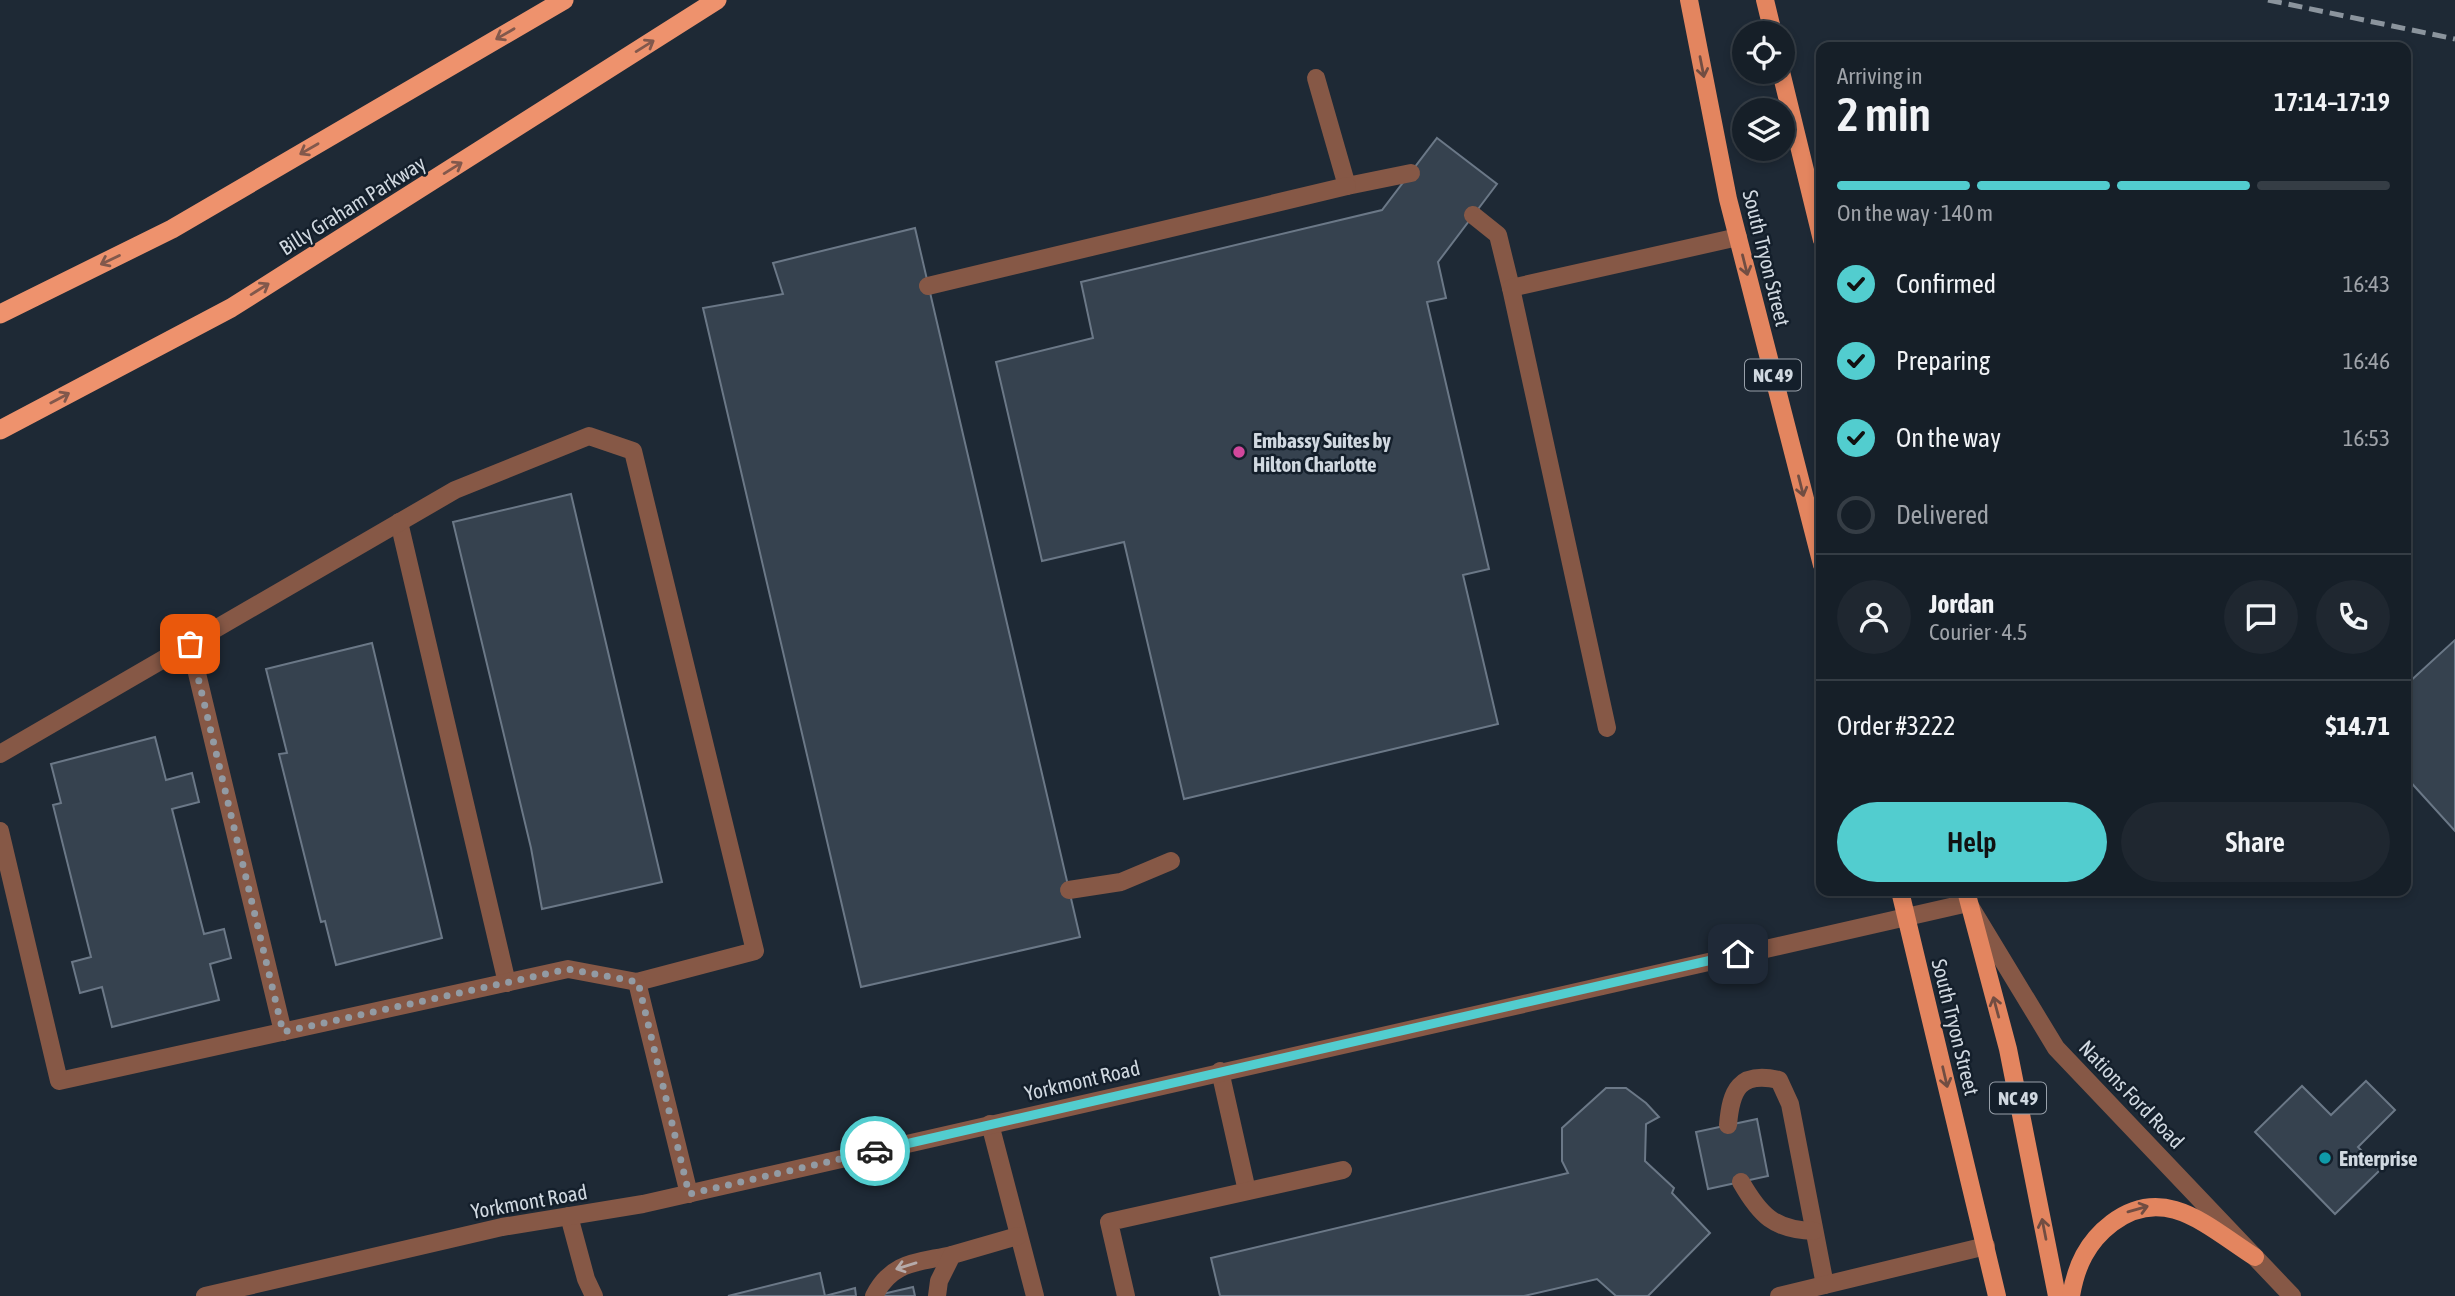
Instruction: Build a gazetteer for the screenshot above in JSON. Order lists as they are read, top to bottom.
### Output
{
  "streets": {
    "highway": ["Billy Graham Parkway"],
    "main road": ["South Tryon Street", "NC 49"],
    "street": ["Yorkmont Road", "Nations Ford Road"]
  },
  "crossings": [
    ["South Tryon Street", "Yorkmont Road"],
    ["South Tryon Street", "Nations Ford Road"],
    ["Yorkmont Road", "Nations Ford Road"]
  ],
  "places": ["Embassy Suites by Hilton Charlotte", "Enterprise"],
  "page": {
    "heading": ["2 min", "Arriving in", "17:14–17:19"],
    "panel": [
      "Jordan",
      "Courier · 4.5",
      "Order #3222",
      "$14.71"
    ],
    "bar": "On the way · 140 m",
    "list": [
      ["Confirmed", "16:43"],
      ["Preparing", "16:46"],
      ["On the way", "16:53"],
      "Delivered"
    ],
    "buttons": ["Help", "Share"]
  }
}
